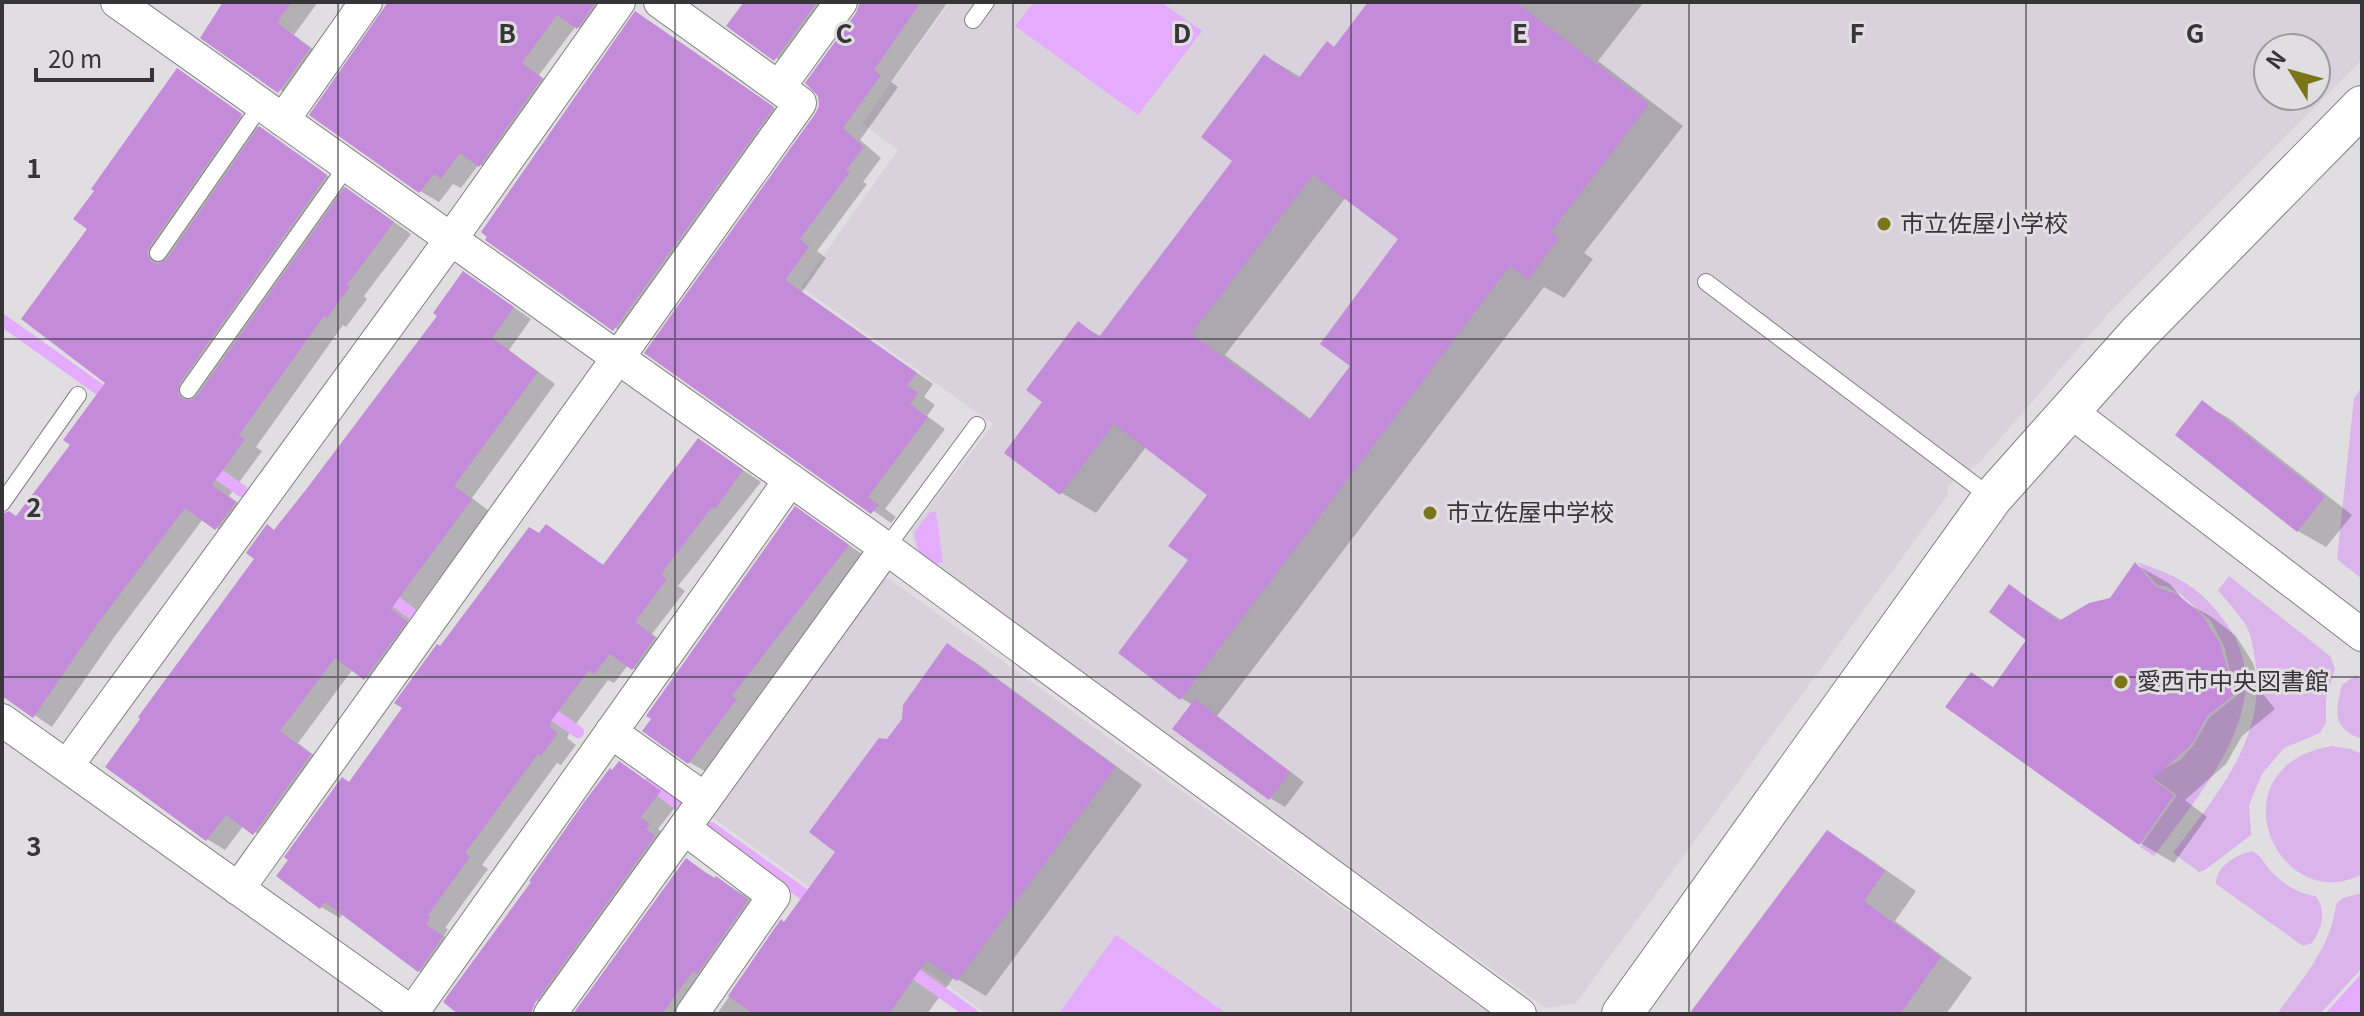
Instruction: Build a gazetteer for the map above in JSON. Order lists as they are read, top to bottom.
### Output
{
  "places": ["市立佐屋小学校", "市立佐屋中学校", "愛西市中央図書館"],
  "scale_bar": "20 m",
  "north": "top left",
  "grid": {
    "columns": [
      "B",
      "C",
      "D",
      "E",
      "F",
      "G"
    ],
    "rows": ["1", "2", "3"]
  }
}
